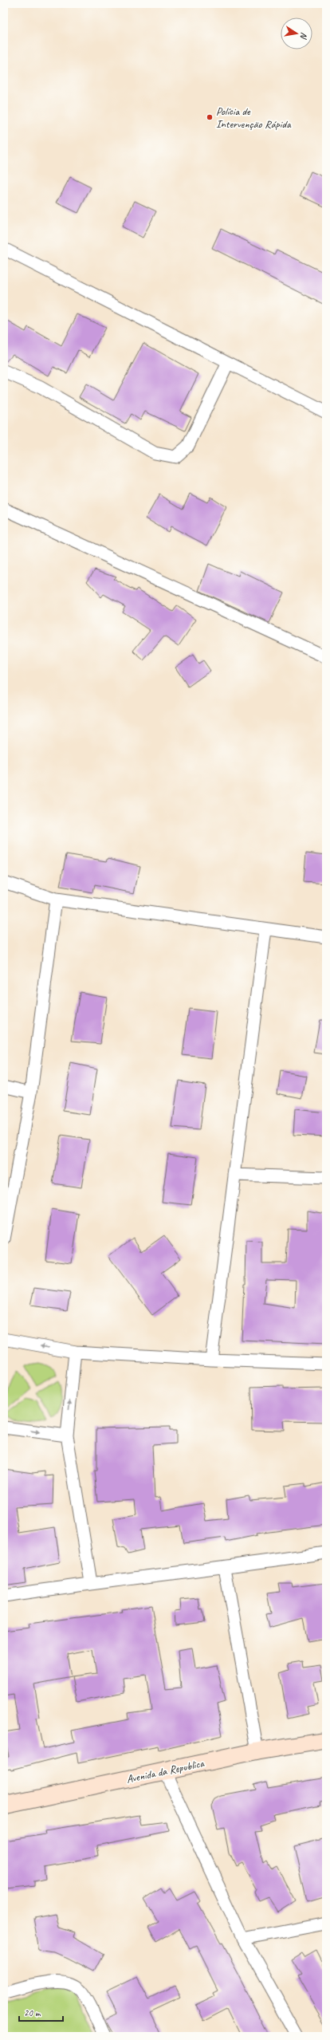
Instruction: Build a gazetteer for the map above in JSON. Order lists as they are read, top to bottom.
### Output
{
  "streets": {
    "street": ["Avenida da Republica"]
  },
  "places": ["Polícia de Intervenção Rápida"],
  "scale_bar": "20 m",
  "north": "right"
}
